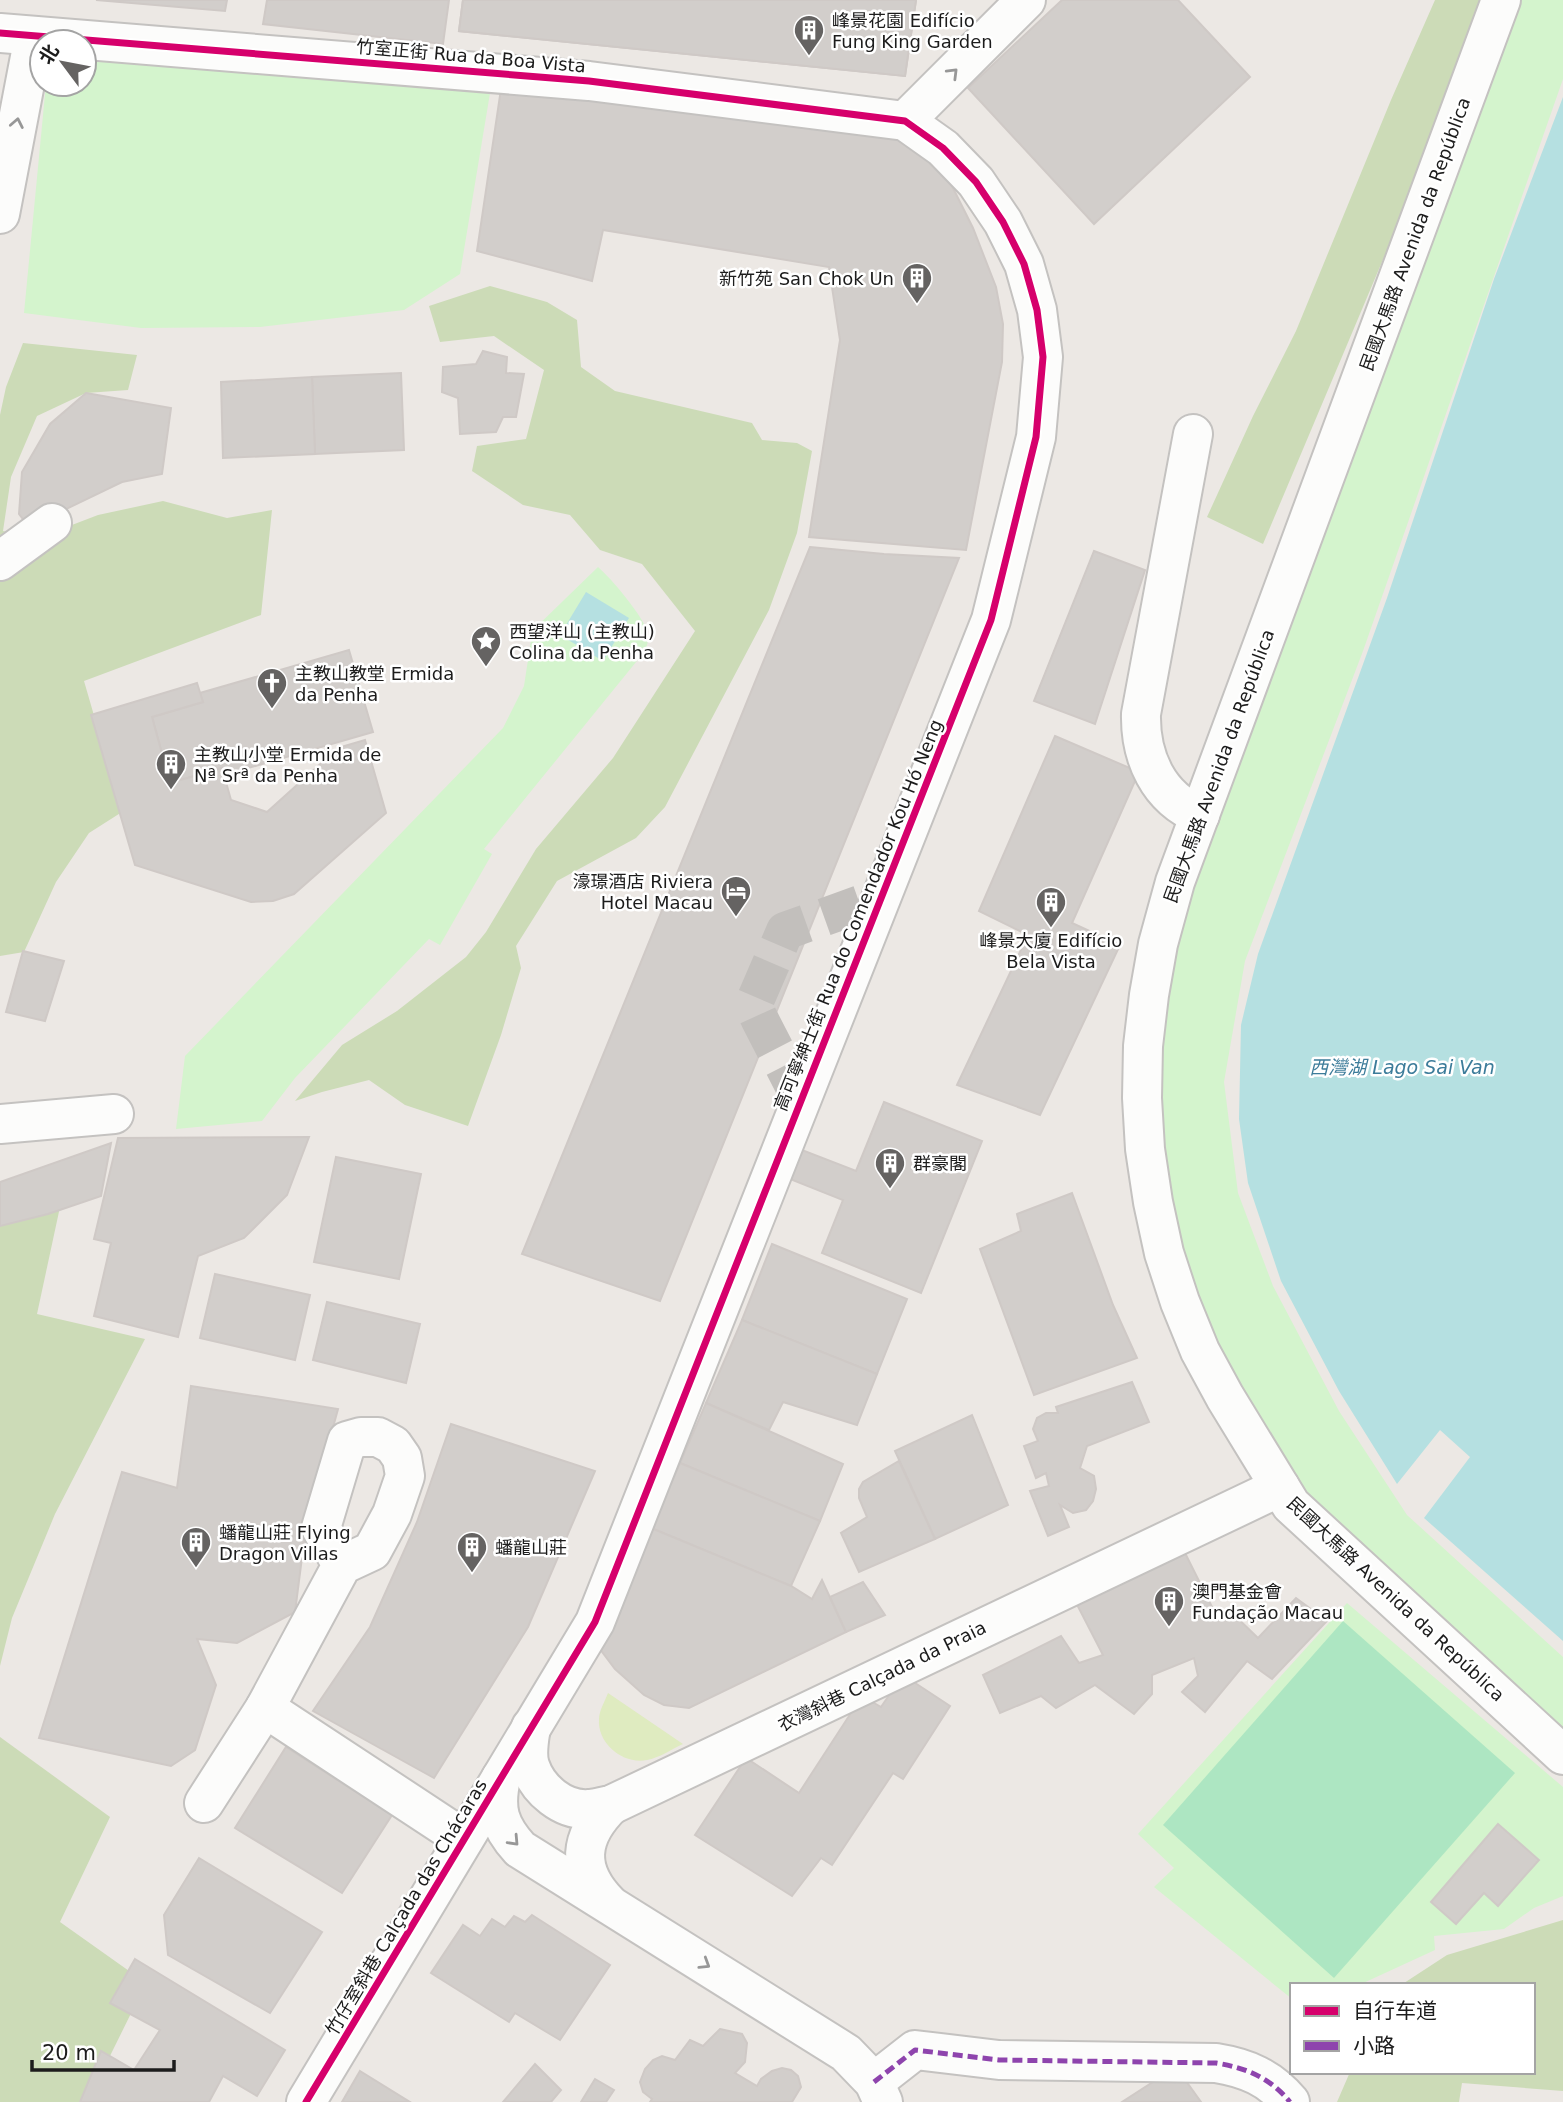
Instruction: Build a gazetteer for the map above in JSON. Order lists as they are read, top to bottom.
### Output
{
  "streets": {
    "street": [
      "竹室正街 Rua da Boa Vista",
      "民國大馬路 Avenida da República",
      "高可寧紳士街 Rua do Comendador Kou Hó Neng",
      "衣灣斜巷 Calçada da Praia",
      "竹仔室斜巷 Calçada das Chácaras"
    ]
  },
  "crossings": [
    ["竹室正街 Rua da Boa Vista", "高可寧紳士街 Rua do Comendador Kou Hó Neng"],
    ["民國大馬路 Avenida da República", "衣灣斜巷 Calçada da Praia"],
    ["高可寧紳士街 Rua do Comendador Kou Hó Neng", "竹仔室斜巷 Calçada das Chácaras"],
    ["衣灣斜巷 Calçada da Praia", "竹仔室斜巷 Calçada das Chácaras"]
  ],
  "water": ["西灣湖 Lago Sai Van"],
  "places": {
    "building": [
      "峰景花園 Edifício Fung King Garden",
      "新竹苑 San Chok Un",
      "主教山小堂 Ermida de Nª Srª da Penha",
      "峰景大廈 Edifício Bela Vista",
      "群豪閣",
      "蟠龍山莊 Flying Dragon Villas",
      "蟠龍山莊",
      "澳門基金會 Fundação Macau"
    ],
    "place": ["西望洋山 (主教山) Colina da Penha"],
    "church": ["主教山教堂 Ermida da Penha"],
    "hotel": ["濠璟酒店 Riviera Hotel Macau"]
  },
  "legend": ["自行车道", "小路"],
  "scale_bar": "20 m",
  "north": "top left"
}
